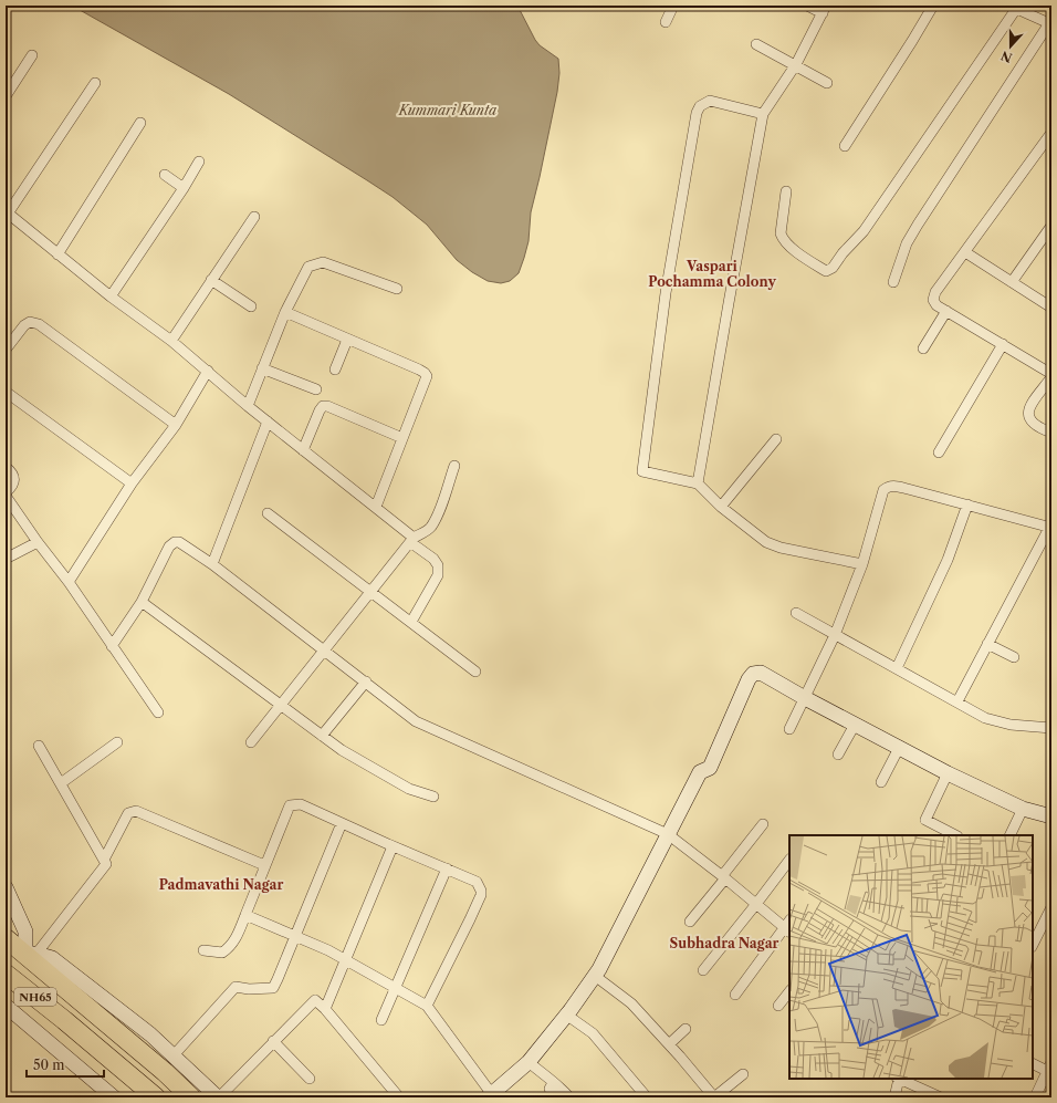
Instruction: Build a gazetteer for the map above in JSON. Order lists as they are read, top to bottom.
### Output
{
  "streets": {
    "highway": ["NH65"]
  },
  "districts": ["Vaspari Pochamma Colony", "Padmavathi Nagar", "Subhadra Nagar"],
  "water": ["Kummari Kunta"],
  "scale_bar": "50 m",
  "north": "bottom"
}
